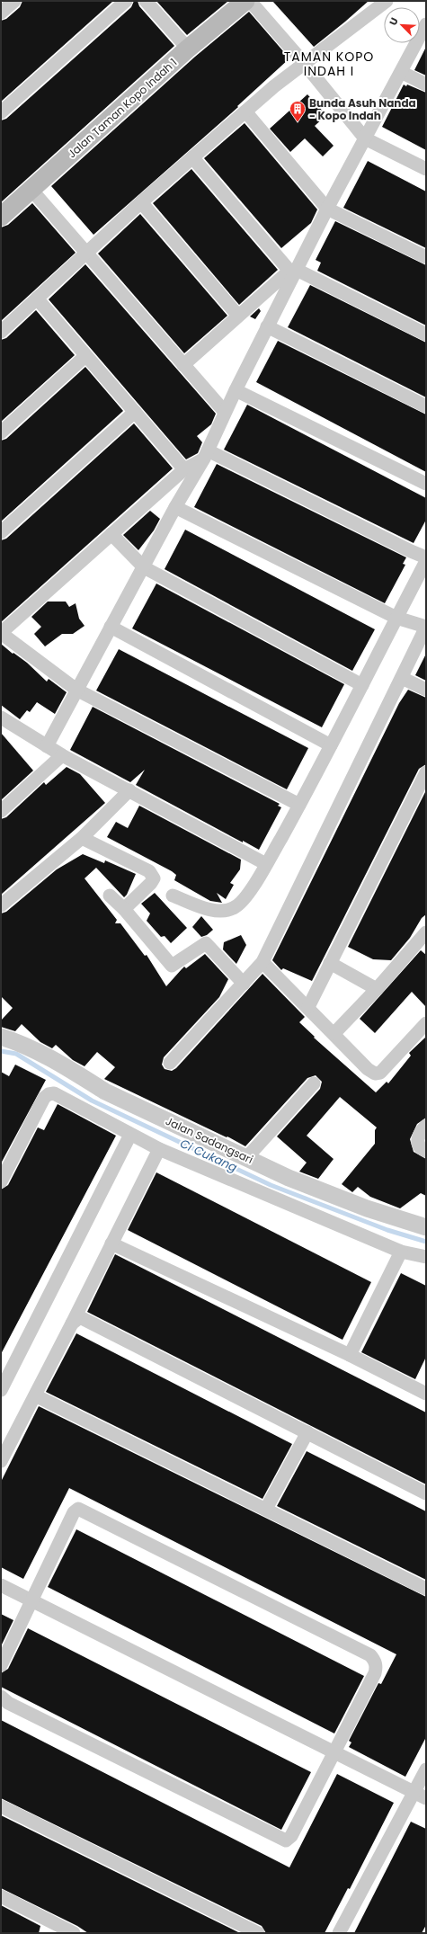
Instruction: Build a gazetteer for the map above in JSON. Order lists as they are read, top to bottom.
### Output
{
  "streets": {
    "main road": ["Jalan Taman Kopo Indah 1"],
    "street": ["Jalan Sadangsari"]
  },
  "districts": ["TAMAN KOPO INDAH I"],
  "water": ["Ci Cukang"],
  "places": {
    "building": ["Bunda Asuh Nanda - Kopo Indah"]
  },
  "north": "top left"
}
